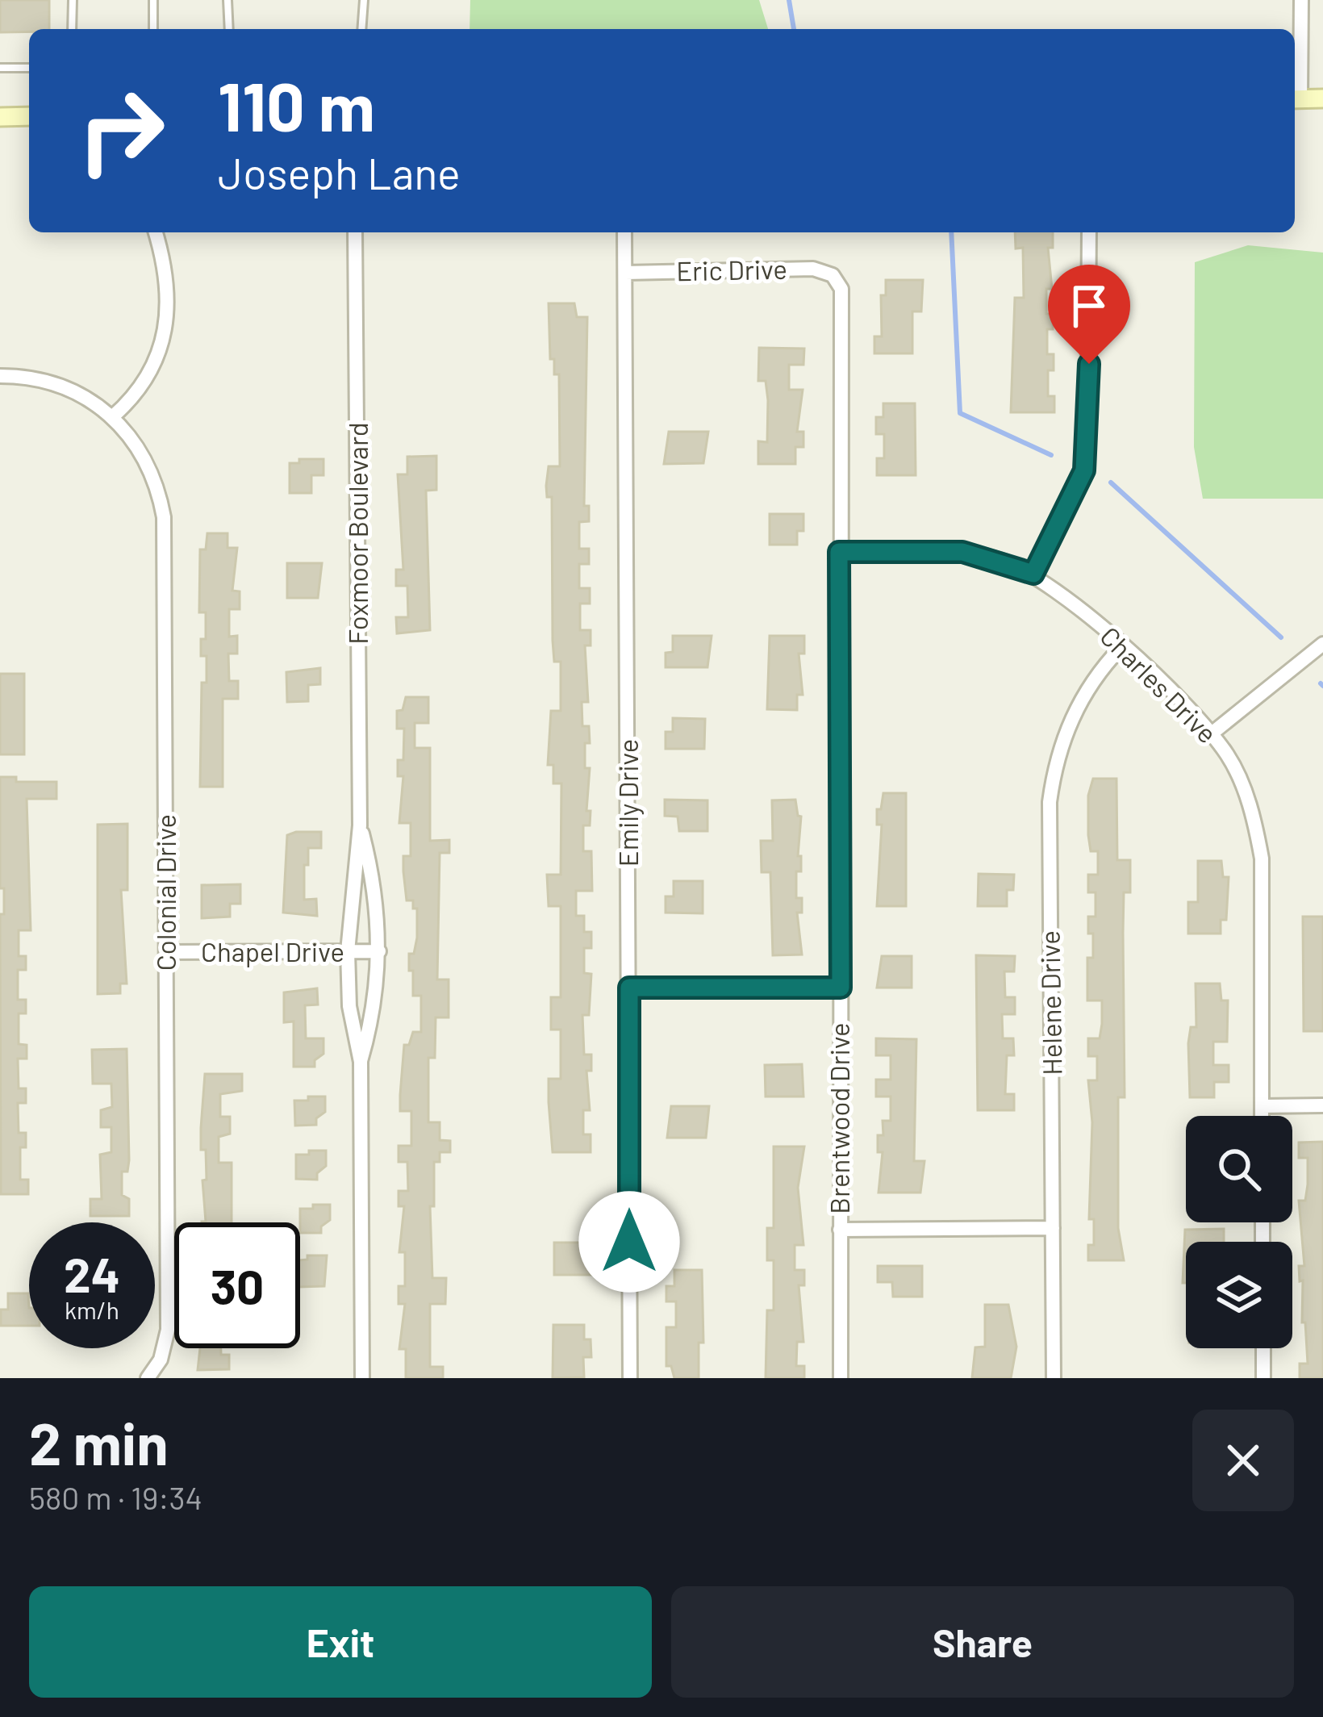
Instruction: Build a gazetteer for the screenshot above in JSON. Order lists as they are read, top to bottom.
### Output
{
  "streets": {
    "street": [
      "Eric Drive",
      "Foxmoor Boulevard",
      "Charles Drive",
      "Emily Drive",
      "Colonial Drive",
      "Chapel Drive",
      "Helene Drive",
      "Brentwood Drive"
    ]
  },
  "crossings": [
    ["Eric Drive", "Emily Drive"],
    ["Eric Drive", "Brentwood Drive"],
    ["Foxmoor Boulevard", "Chapel Drive"],
    ["Charles Drive", "Helene Drive"],
    ["Charles Drive", "Brentwood Drive"],
    ["Colonial Drive", "Chapel Drive"]
  ],
  "page": {
    "turn": ["110 m", "Joseph Lane"],
    "speed": "24 km/h",
    "limit": "30",
    "heading": ["2 min", "580 m · 19:34"],
    "buttons": ["Exit", "Share"]
  }
}
